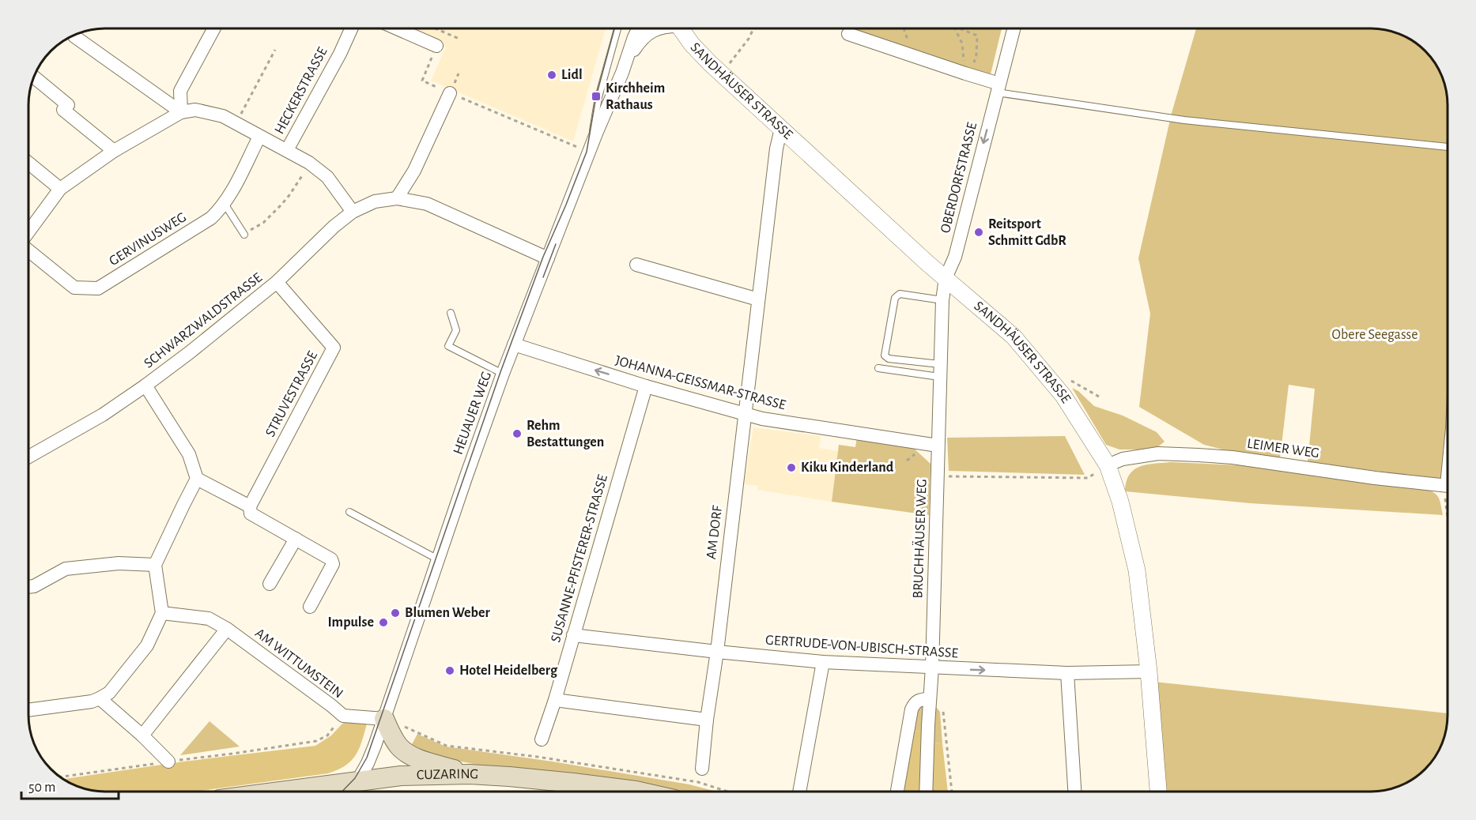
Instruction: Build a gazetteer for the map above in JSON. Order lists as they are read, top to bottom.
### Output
{
  "streets": {
    "main road": ["CUZARING"],
    "street": [
      "HECKERSTRASSE",
      "SANDHÄUSER STRASSE",
      "OBERDORFSTRASSE",
      "GERVINUSWEG",
      "SCHWARZWALDSTRASSE",
      "JOHANNA-GEISSMAR-STRASSE",
      "STRUVESTRASSE",
      "HEUAUER WEG",
      "LEIMER WEG",
      "AM DORF",
      "BRUCHHÄUSER WEG",
      "SUSANNE-PFISTERER-STRASSE",
      "GERTRUDE-VON-UBISCH-STRASSE",
      "AM WITTUMSTEIN"
    ]
  },
  "crossings": [
    ["HECKERSTRASSE", "GERVINUSWEG"],
    ["HECKERSTRASSE", "SCHWARZWALDSTRASSE"],
    ["SANDHÄUSER STRASSE", "OBERDORFSTRASSE"],
    ["SANDHÄUSER STRASSE", "LEIMER WEG"],
    ["SANDHÄUSER STRASSE", "AM DORF"],
    ["SANDHÄUSER STRASSE", "BRUCHHÄUSER WEG"],
    ["SANDHÄUSER STRASSE", "GERTRUDE-VON-UBISCH-STRASSE"],
    ["OBERDORFSTRASSE", "BRUCHHÄUSER WEG"],
    ["SCHWARZWALDSTRASSE", "STRUVESTRASSE"],
    ["SCHWARZWALDSTRASSE", "HEUAUER WEG"],
    ["JOHANNA-GEISSMAR-STRASSE", "HEUAUER WEG"],
    ["JOHANNA-GEISSMAR-STRASSE", "AM DORF"],
    ["JOHANNA-GEISSMAR-STRASSE", "BRUCHHÄUSER WEG"],
    ["JOHANNA-GEISSMAR-STRASSE", "SUSANNE-PFISTERER-STRASSE"],
    ["HEUAUER WEG", "AM WITTUMSTEIN"],
    ["HEUAUER WEG", "CUZARING"],
    ["AM DORF", "GERTRUDE-VON-UBISCH-STRASSE"],
    ["BRUCHHÄUSER WEG", "GERTRUDE-VON-UBISCH-STRASSE"],
    ["SUSANNE-PFISTERER-STRASSE", "GERTRUDE-VON-UBISCH-STRASSE"]
  ],
  "one_way": ["OBERDORFSTRASSE"],
  "parks": ["Obere Seegasse"],
  "places": {
    "other": [
      "Lidl",
      "Reitsport Schmitt GdbR",
      "Rehm Bestattungen",
      "Kiku Kinderland",
      "Blumen Weber",
      "Impulse",
      "Hotel Heidelberg"
    ],
    "transit": ["Kirchheim Rathaus"]
  },
  "scale_bar": "50 m"
}
